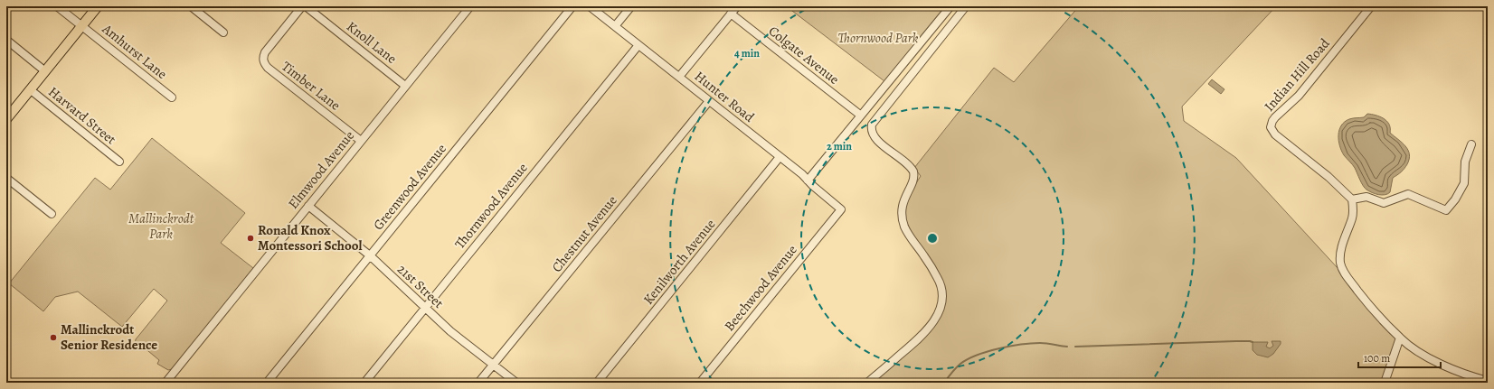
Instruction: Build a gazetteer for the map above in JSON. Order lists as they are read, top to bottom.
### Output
{
  "streets": {
    "street": [
      "Knoll Lane",
      "Amhurst Lane",
      "Colgate Avenue",
      "Indian Hill Road",
      "Timber Lane",
      "Hunter Road",
      "Harvard Street",
      "Elmwood Avenue",
      "Greenwood Avenue",
      "Thornwood Avenue",
      "Chestnut Avenue",
      "Kenilworth Avenue",
      "21st Street",
      "Beechwood Avenue"
    ]
  },
  "crossings": [
    ["Knoll Lane", "Elmwood Avenue"],
    ["Timber Lane", "Elmwood Avenue"],
    ["Hunter Road", "Thornwood Avenue"],
    ["Hunter Road", "Chestnut Avenue"],
    ["Hunter Road", "Kenilworth Avenue"],
    ["Hunter Road", "Beechwood Avenue"],
    ["Elmwood Avenue", "21st Street"],
    ["Greenwood Avenue", "21st Street"],
    ["Thornwood Avenue", "21st Street"],
    ["Chestnut Avenue", "21st Street"]
  ],
  "parks": ["Thornwood Park", "Mallinckrodt Park"],
  "places": ["Ronald Knox Montessori School", "Mallinckrodt Senior Residence"],
  "scale_bar": "100 m",
  "rings": ["4 min", "2 min"]
}
